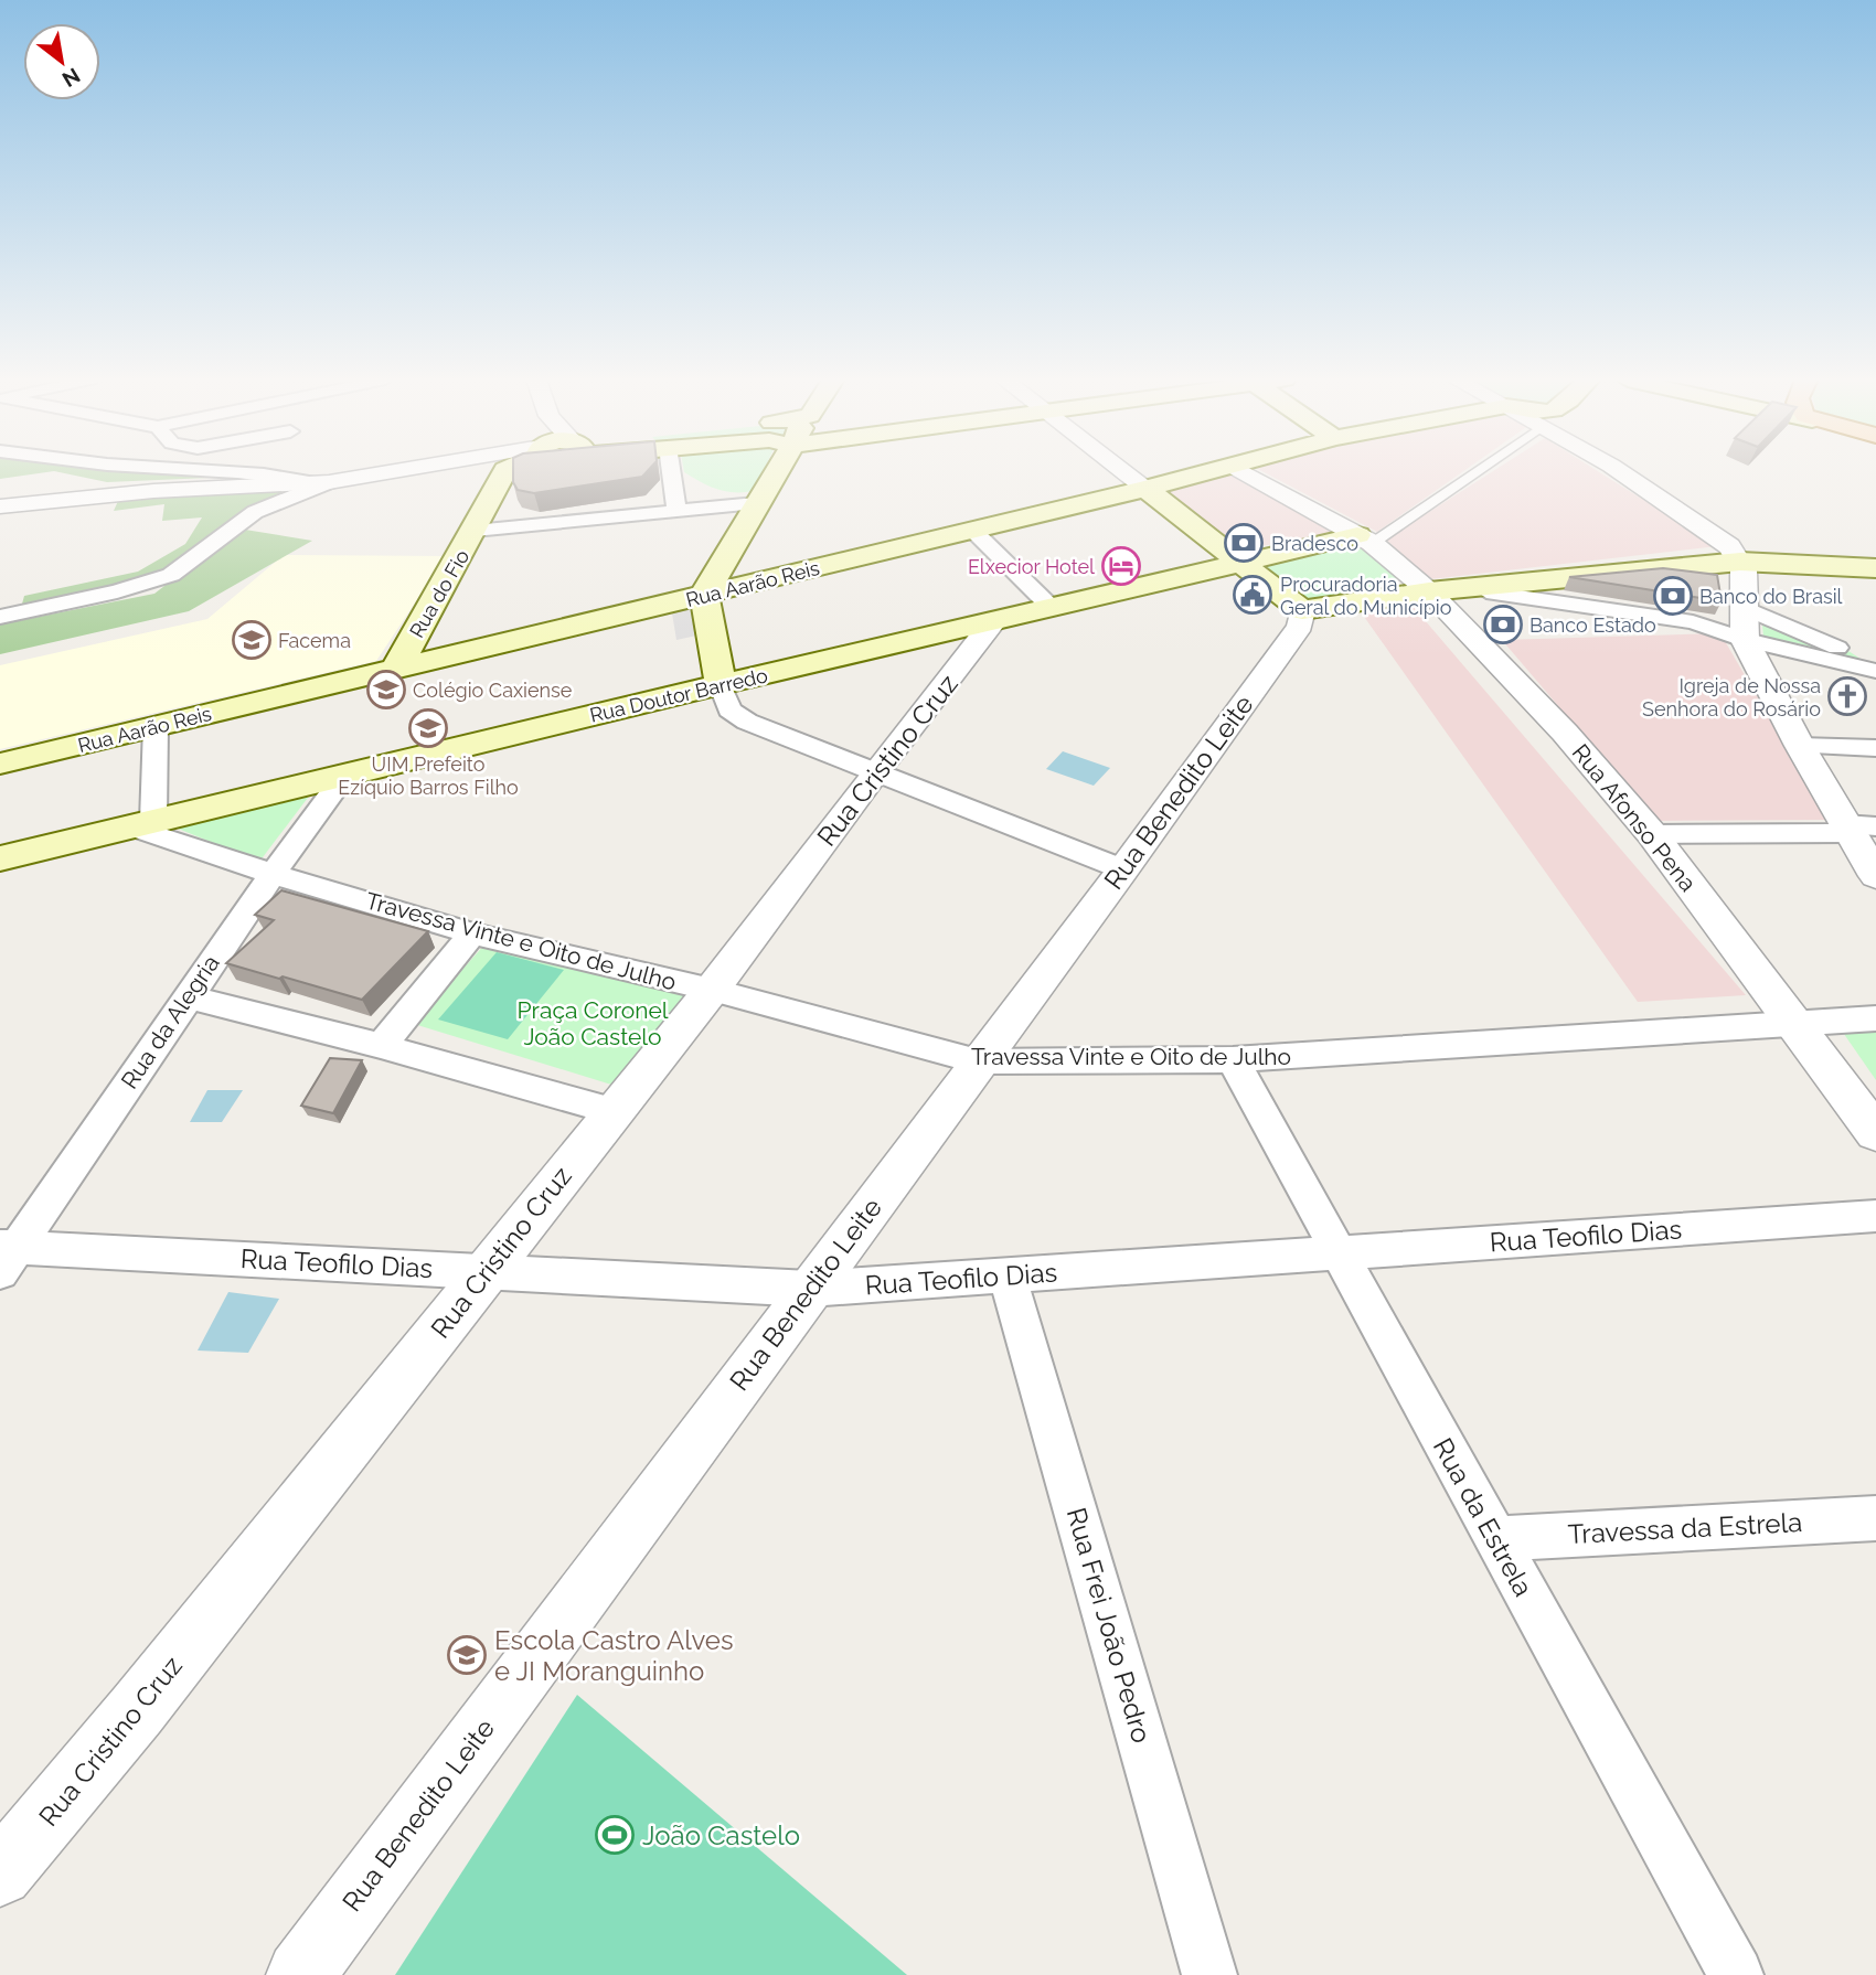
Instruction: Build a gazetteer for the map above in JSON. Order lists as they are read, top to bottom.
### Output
{
  "streets": {
    "main road": ["Rua Aarão Reis", "Rua do Fio", "Rua Doutor Barredo"],
    "street": [
      "Rua Cristino Cruz",
      "Rua Benedito Leite",
      "Rua Afonso Pena",
      "Travessa Vinte e Oito de Julho",
      "Rua da Alegria",
      "Rua Teofilo Dias",
      "Rua da Estrela",
      "Travessa da Estrela",
      "Rua Frei João Pedro"
    ]
  },
  "crossings": [
    ["Rua Aarão Reis", "Rua do Fio"],
    ["Rua Doutor Barredo", "Rua Cristino Cruz"],
    ["Rua Doutor Barredo", "Rua Afonso Pena"],
    ["Rua Doutor Barredo", "Travessa Vinte e Oito de Julho"],
    ["Rua Doutor Barredo", "Rua da Alegria"],
    ["Rua Cristino Cruz", "Travessa Vinte e Oito de Julho"],
    ["Rua Cristino Cruz", "Rua Teofilo Dias"],
    ["Rua Benedito Leite", "Travessa Vinte e Oito de Julho"],
    ["Rua Benedito Leite", "Rua Teofilo Dias"],
    ["Rua Afonso Pena", "Travessa Vinte e Oito de Julho"],
    ["Travessa Vinte e Oito de Julho", "Rua da Alegria"],
    ["Travessa Vinte e Oito de Julho", "Rua da Estrela"],
    ["Rua da Alegria", "Rua Teofilo Dias"],
    ["Rua Teofilo Dias", "Rua da Estrela"],
    ["Rua Teofilo Dias", "Rua Frei João Pedro"],
    ["Rua da Estrela", "Travessa da Estrela"]
  ],
  "parks": ["Praça Coronel João Castelo"],
  "places": {
    "bank": ["Bradesco", "Banco do Brasil", "Banco Estado"],
    "hotel": ["Elxecior Hotel"],
    "public building": ["Procuradoria Geral do Município"],
    "school or university": [
      "Facema",
      "Colégio Caxiense",
      "UIM Prefeito Ezíquio Barros Filho",
      "Escola Castro Alves e JI Moranguinho"
    ],
    "church": ["Igreja de Nossa Senhora do Rosário"],
    "sports": ["João Castelo"]
  },
  "north": "bottom right"
}
